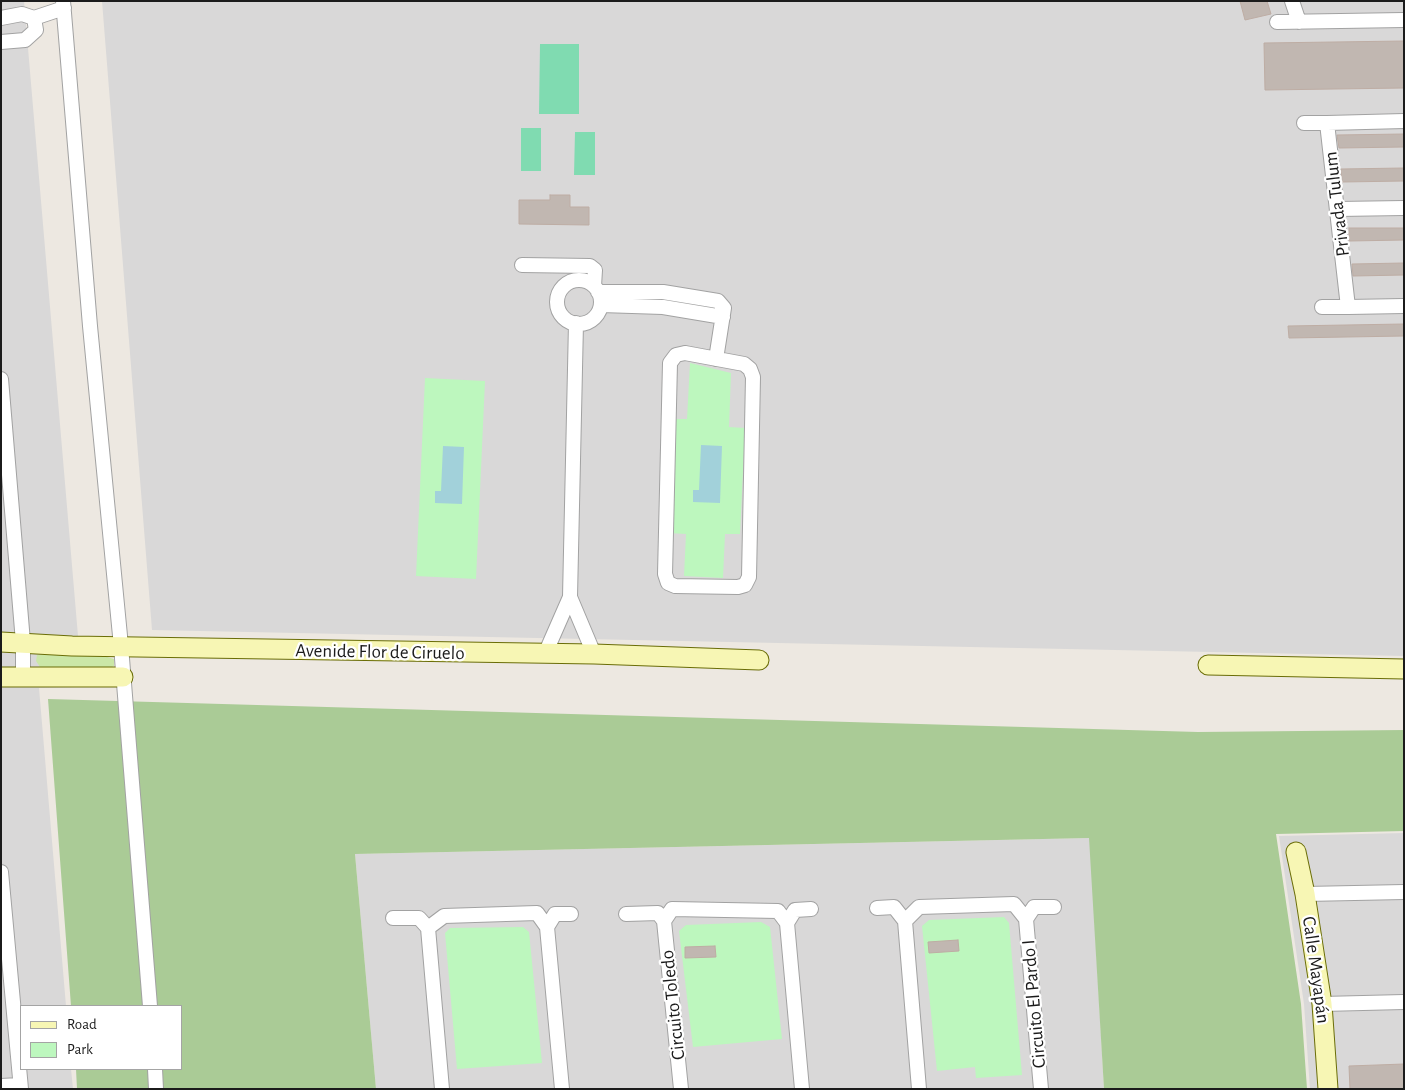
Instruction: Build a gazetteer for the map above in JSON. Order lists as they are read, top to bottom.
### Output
{
  "streets": {
    "main road": ["Avenide Flor de Ciruelo", "Calle Mayapán"],
    "street": ["Privada Tulum", "Circuito El Pardo I", "Circuito Toledo"]
  },
  "legend": ["Road", "Park"]
}
